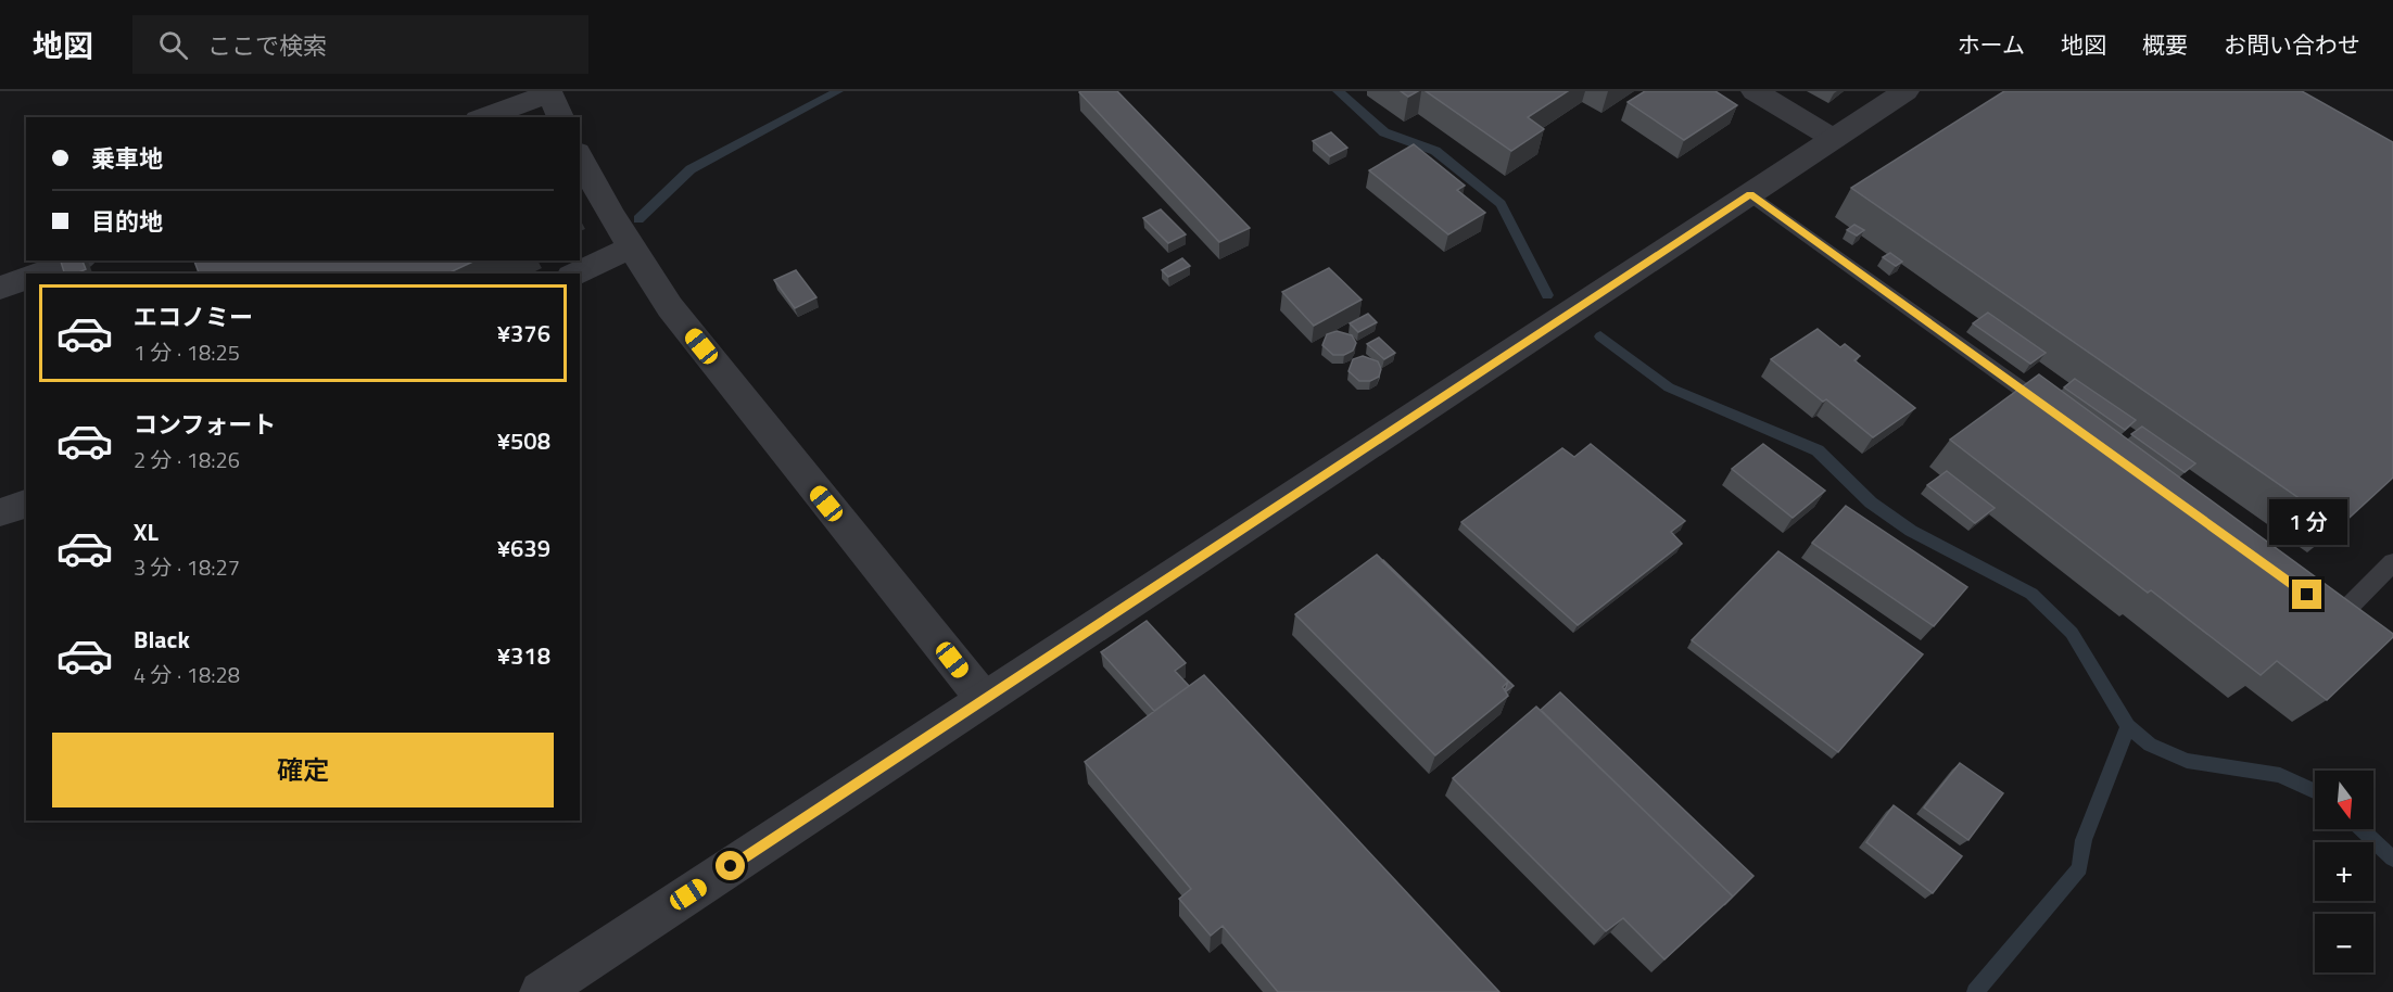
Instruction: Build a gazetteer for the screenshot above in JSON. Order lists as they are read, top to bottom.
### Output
{
  "north": "bottom",
  "page": {
    "header": "地図",
    "search": "ここで検索",
    "nav": [
      "ホーム",
      "地図",
      "概要",
      "お問い合わせ"
    ],
    "banner": ["乗車地", "目的地"],
    "list": [
      {
        "name": "エコノミー",
        "note": "1 分 · 18:25",
        "value": "¥376"
      },
      {
        "name": "コンフォート",
        "note": "2 分 · 18:26",
        "value": "¥508"
      },
      {
        "name": "XL",
        "note": "3 分 · 18:27",
        "value": "¥639"
      },
      {
        "name": "Black",
        "note": "4 分 · 18:28",
        "value": "¥318"
      }
    ],
    "bubble": "1 分",
    "buttons": "確定",
    "map_buttons": ["+", "−"]
  }
}
